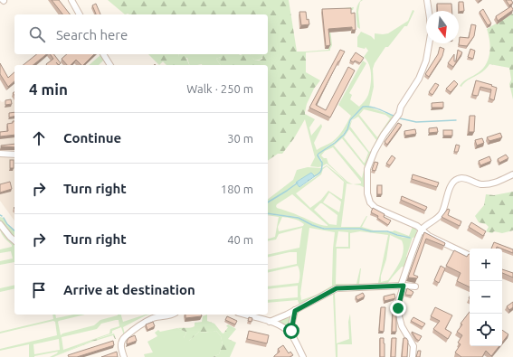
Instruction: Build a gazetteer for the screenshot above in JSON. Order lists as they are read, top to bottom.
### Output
{
  "north": "bottom",
  "page": {
    "search": "Search here",
    "heading": ["4 min", "Walk · 250 m"],
    "list": [
      ["Continue", "30 m"],
      ["Turn right", "180 m"],
      ["Turn right", "40 m"],
      "Arrive at destination"
    ],
    "map_buttons": ["+", "−"]
  }
}
